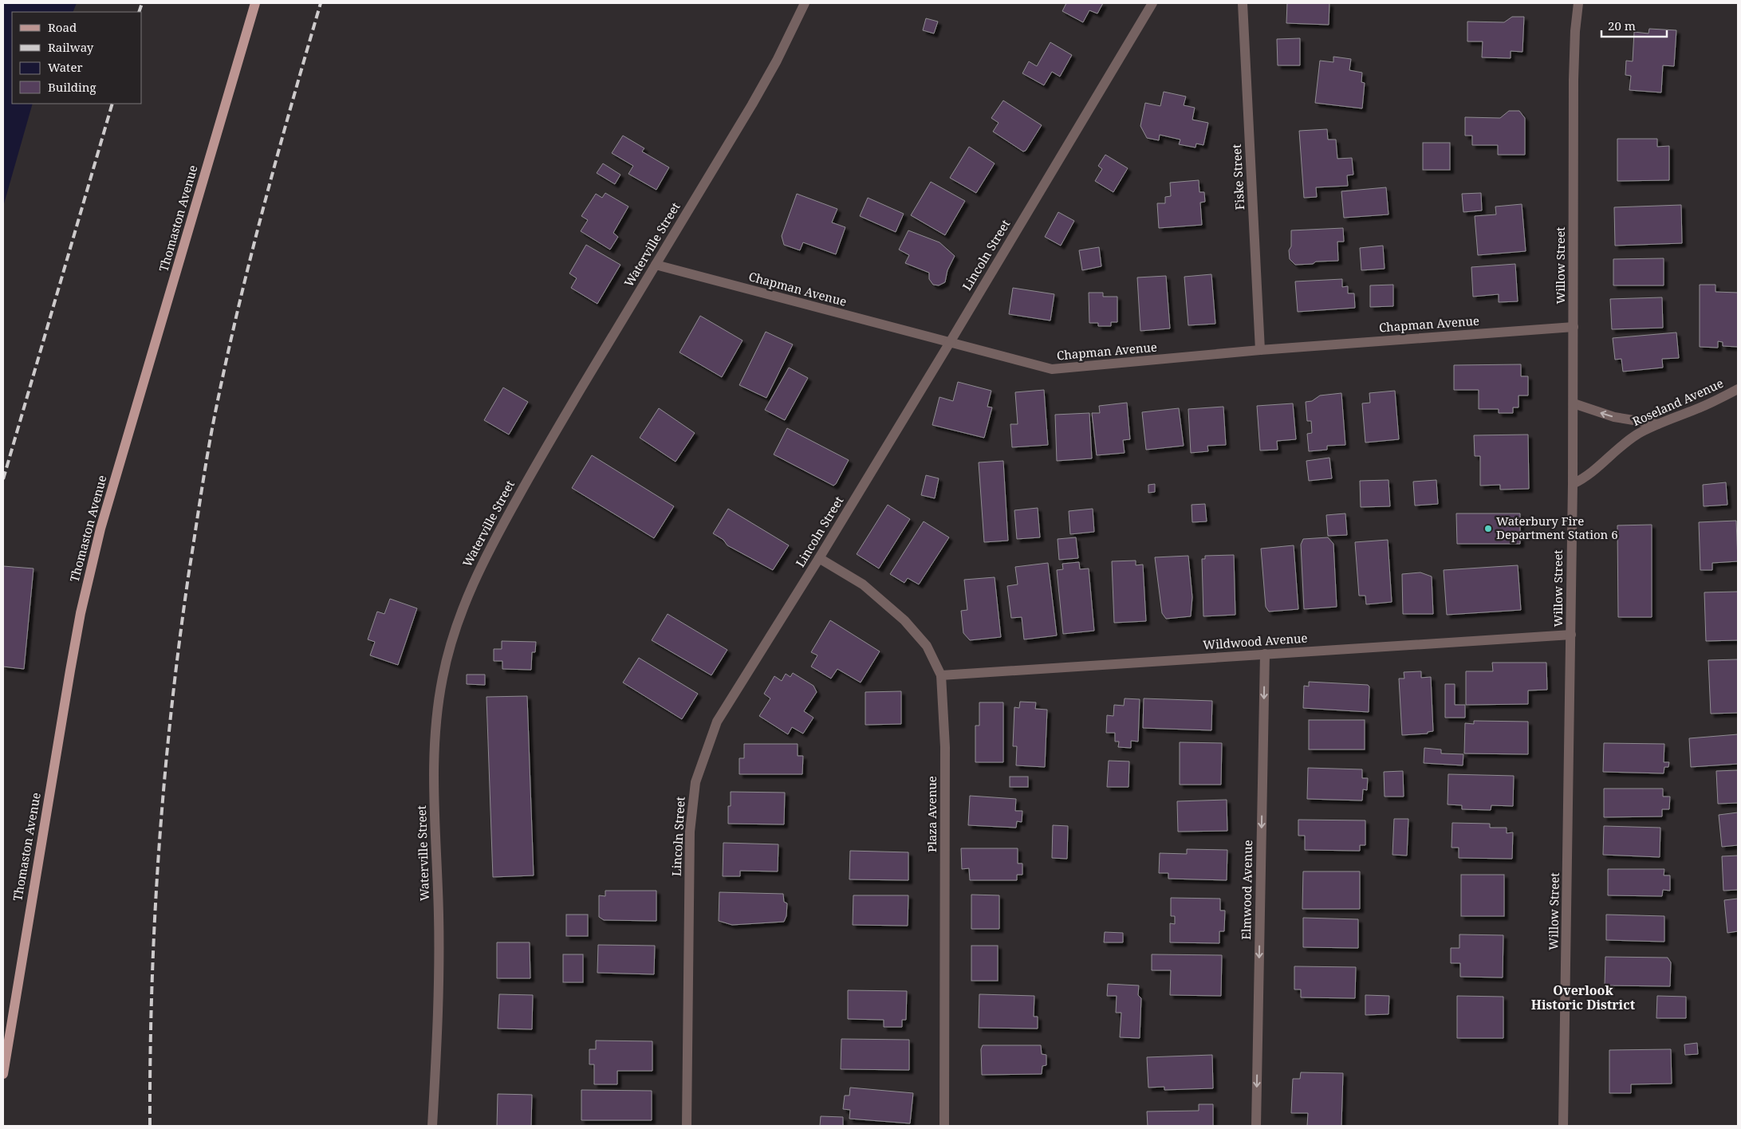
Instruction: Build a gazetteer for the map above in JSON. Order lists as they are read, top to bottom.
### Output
{
  "streets": {
    "main road": ["Thomaston Avenue"],
    "street": [
      "Fiske Street",
      "Waterville Street",
      "Lincoln Street",
      "Willow Street",
      "Chapman Avenue",
      "Roseland Avenue",
      "Wildwood Avenue",
      "Plaza Avenue",
      "Elmwood Avenue"
    ]
  },
  "crossings": [
    ["Fiske Street", "Chapman Avenue"],
    ["Waterville Street", "Chapman Avenue"],
    ["Lincoln Street", "Chapman Avenue"],
    ["Lincoln Street", "Plaza Avenue"],
    ["Willow Street", "Chapman Avenue"],
    ["Willow Street", "Roseland Avenue"],
    ["Willow Street", "Wildwood Avenue"],
    ["Wildwood Avenue", "Plaza Avenue"],
    ["Wildwood Avenue", "Elmwood Avenue"]
  ],
  "one_way": ["Elmwood Avenue"],
  "districts": ["Overlook Historic District"],
  "places": ["Waterbury Fire Department Station 6"],
  "legend": [
    "Road",
    "Railway",
    "Water",
    "Building"
  ],
  "scale_bar": "20 m"
}
